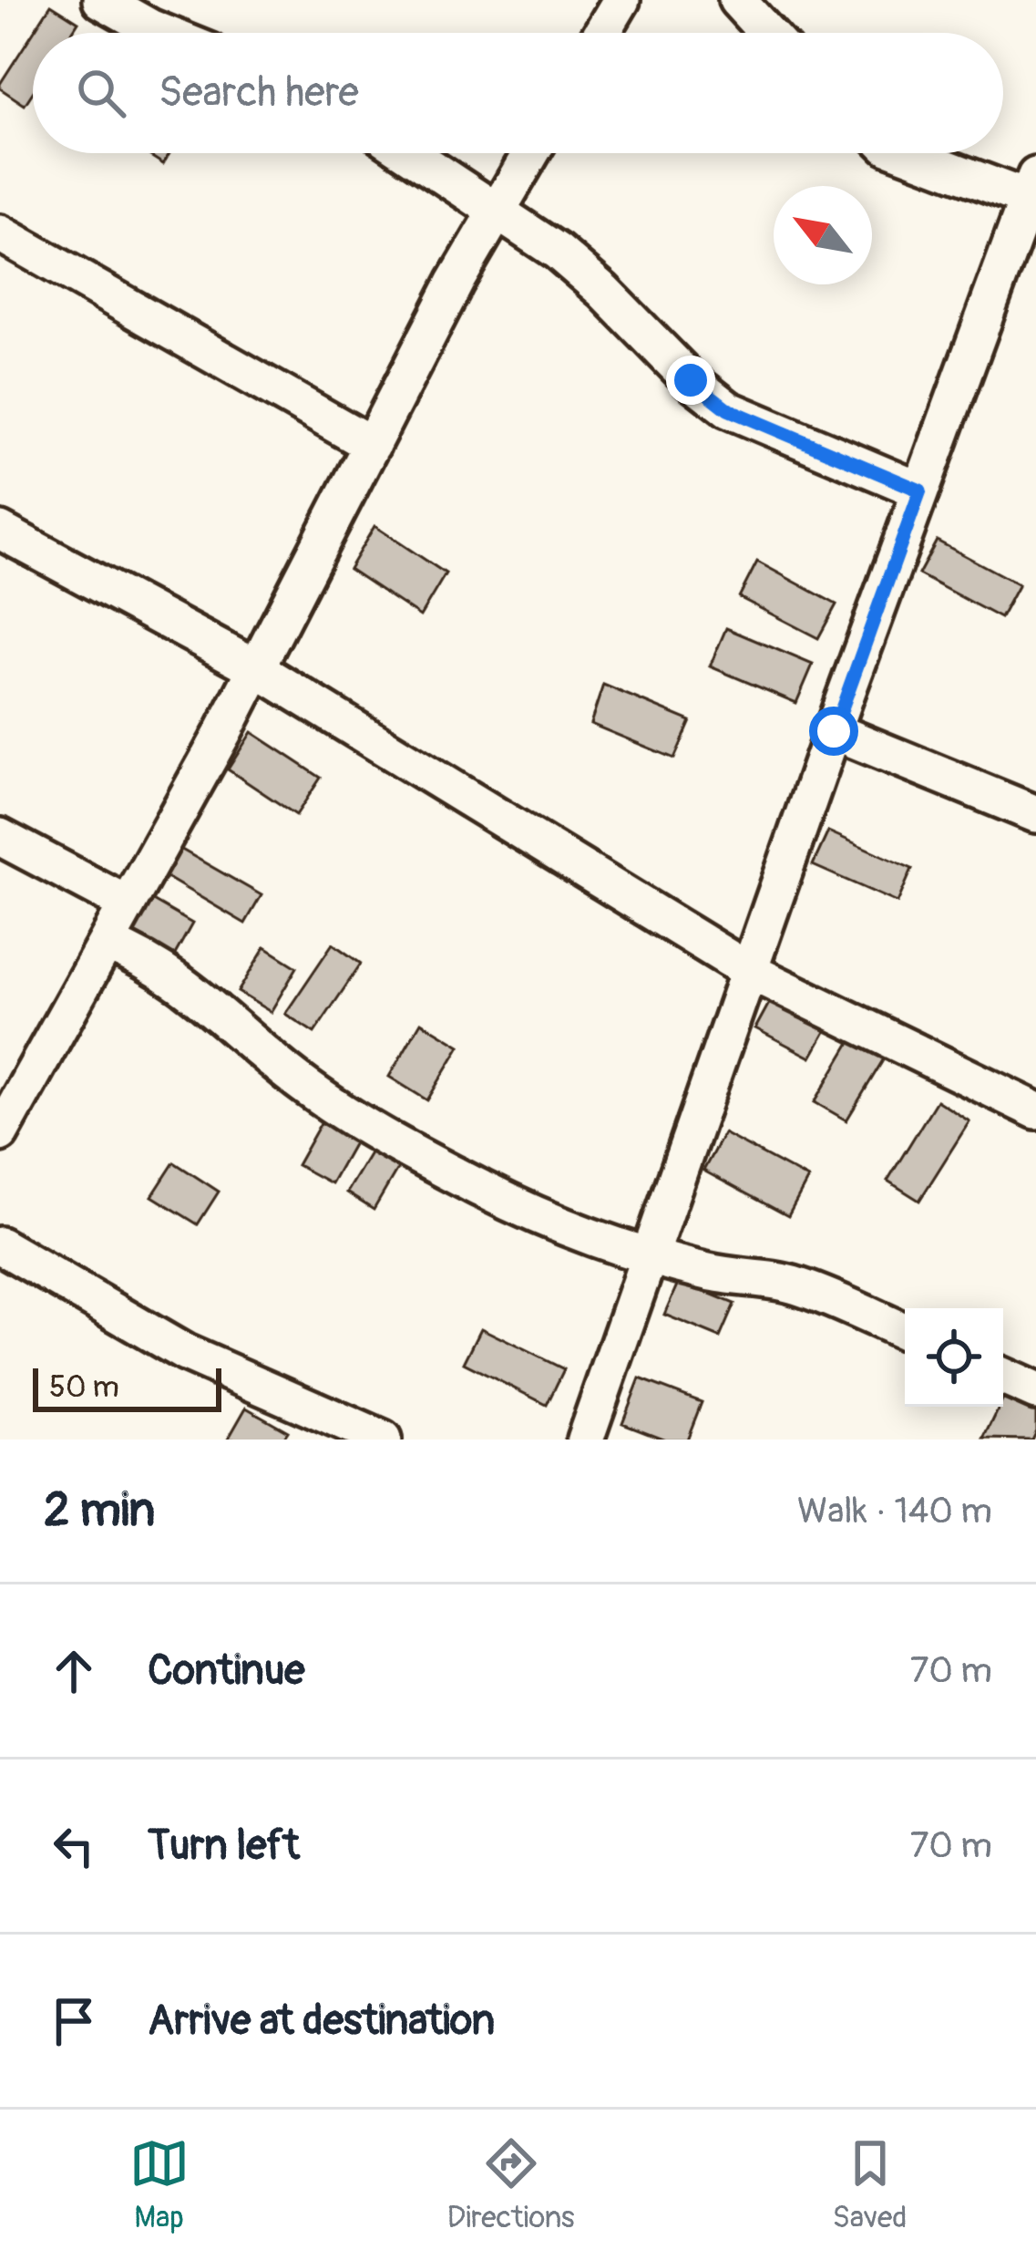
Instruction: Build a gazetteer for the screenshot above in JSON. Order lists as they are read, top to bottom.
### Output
{
  "scale_bar": "50 m",
  "north": "top left",
  "page": {
    "search": "Search here",
    "scale": "50 m",
    "heading": ["2 min", "Walk · 140 m"],
    "list": [
      ["Continue", "70 m"],
      ["Turn left", "70 m"],
      "Arrive at destination"
    ],
    "nav": ["Map", "Directions", "Saved"]
  }
}
